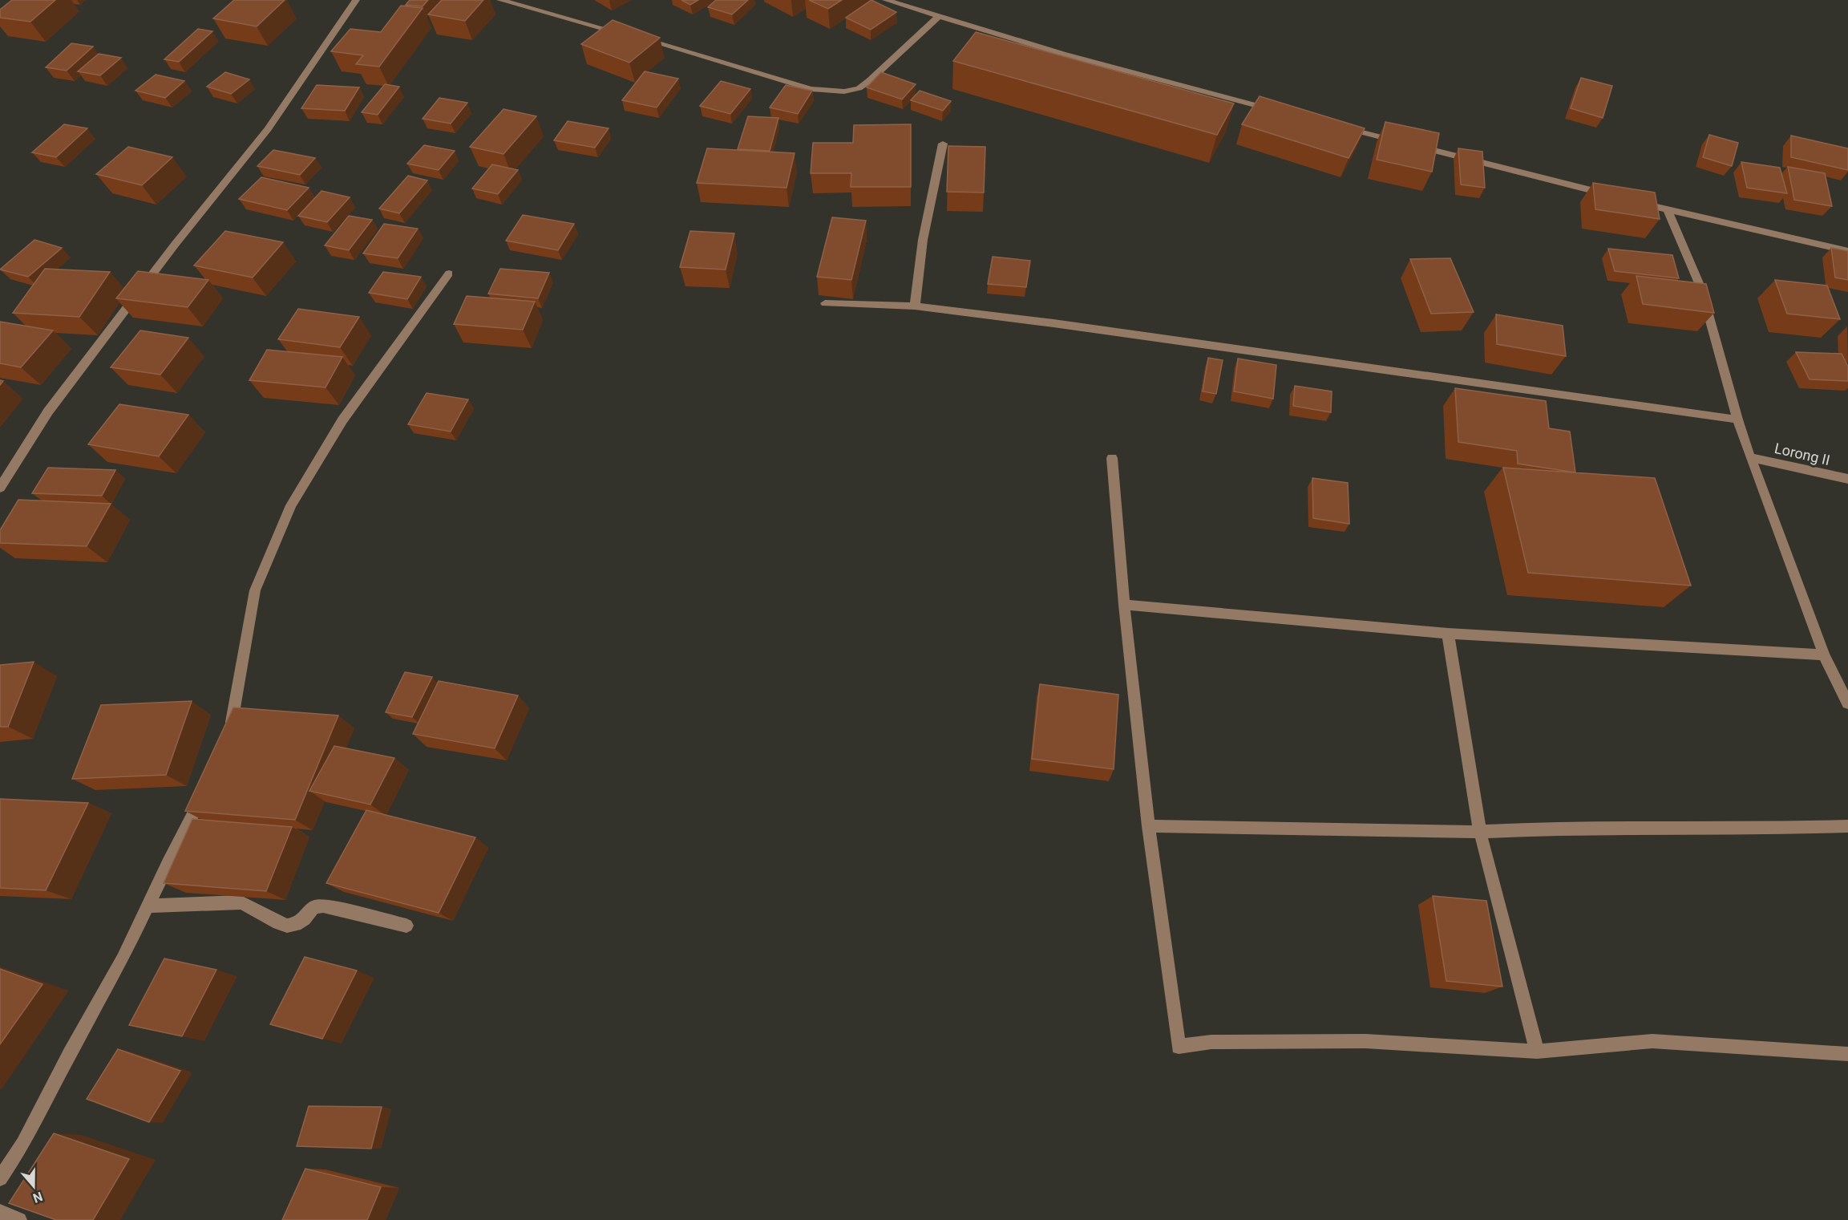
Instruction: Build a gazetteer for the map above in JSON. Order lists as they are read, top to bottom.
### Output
{
  "streets": {
    "street": ["Lorong II"]
  },
  "north": "bottom"
}
